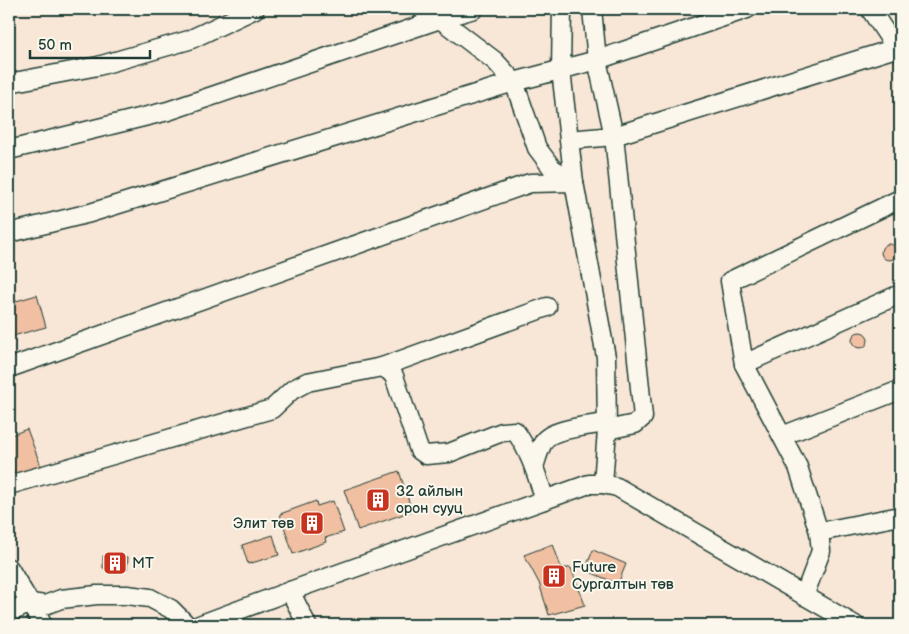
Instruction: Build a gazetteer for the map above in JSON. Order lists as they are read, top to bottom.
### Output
{
  "places": {
    "building": [
      "32 айлын орон сууц",
      "Элит төв",
      "MT",
      "Future Сургалтын төв"
    ]
  },
  "scale_bar": "50 m"
}
